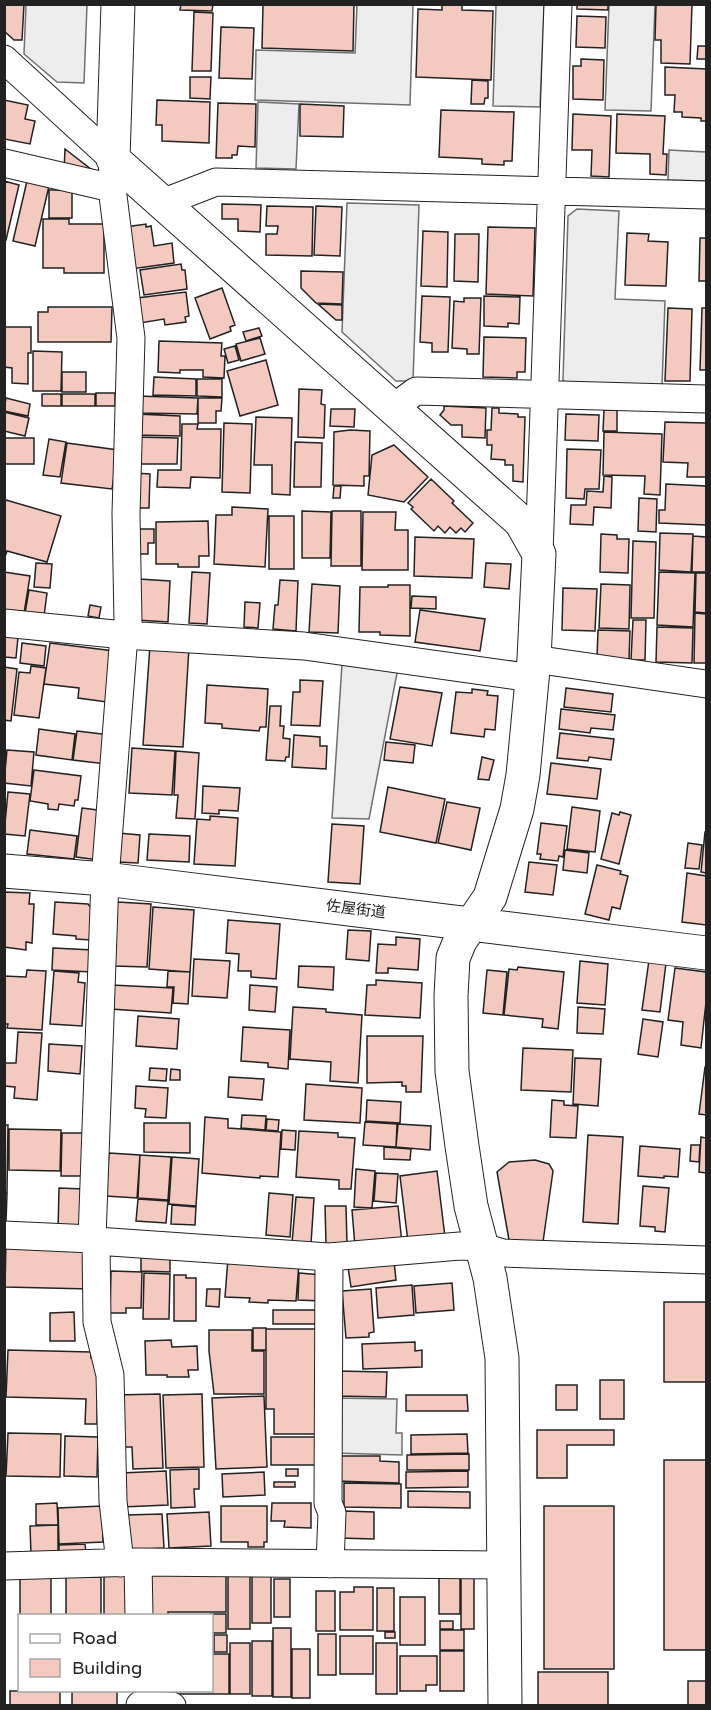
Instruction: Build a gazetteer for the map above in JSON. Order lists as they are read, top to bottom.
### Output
{
  "streets": {
    "street": ["佐屋街道"]
  },
  "legend": ["Road", "Building"]
}
